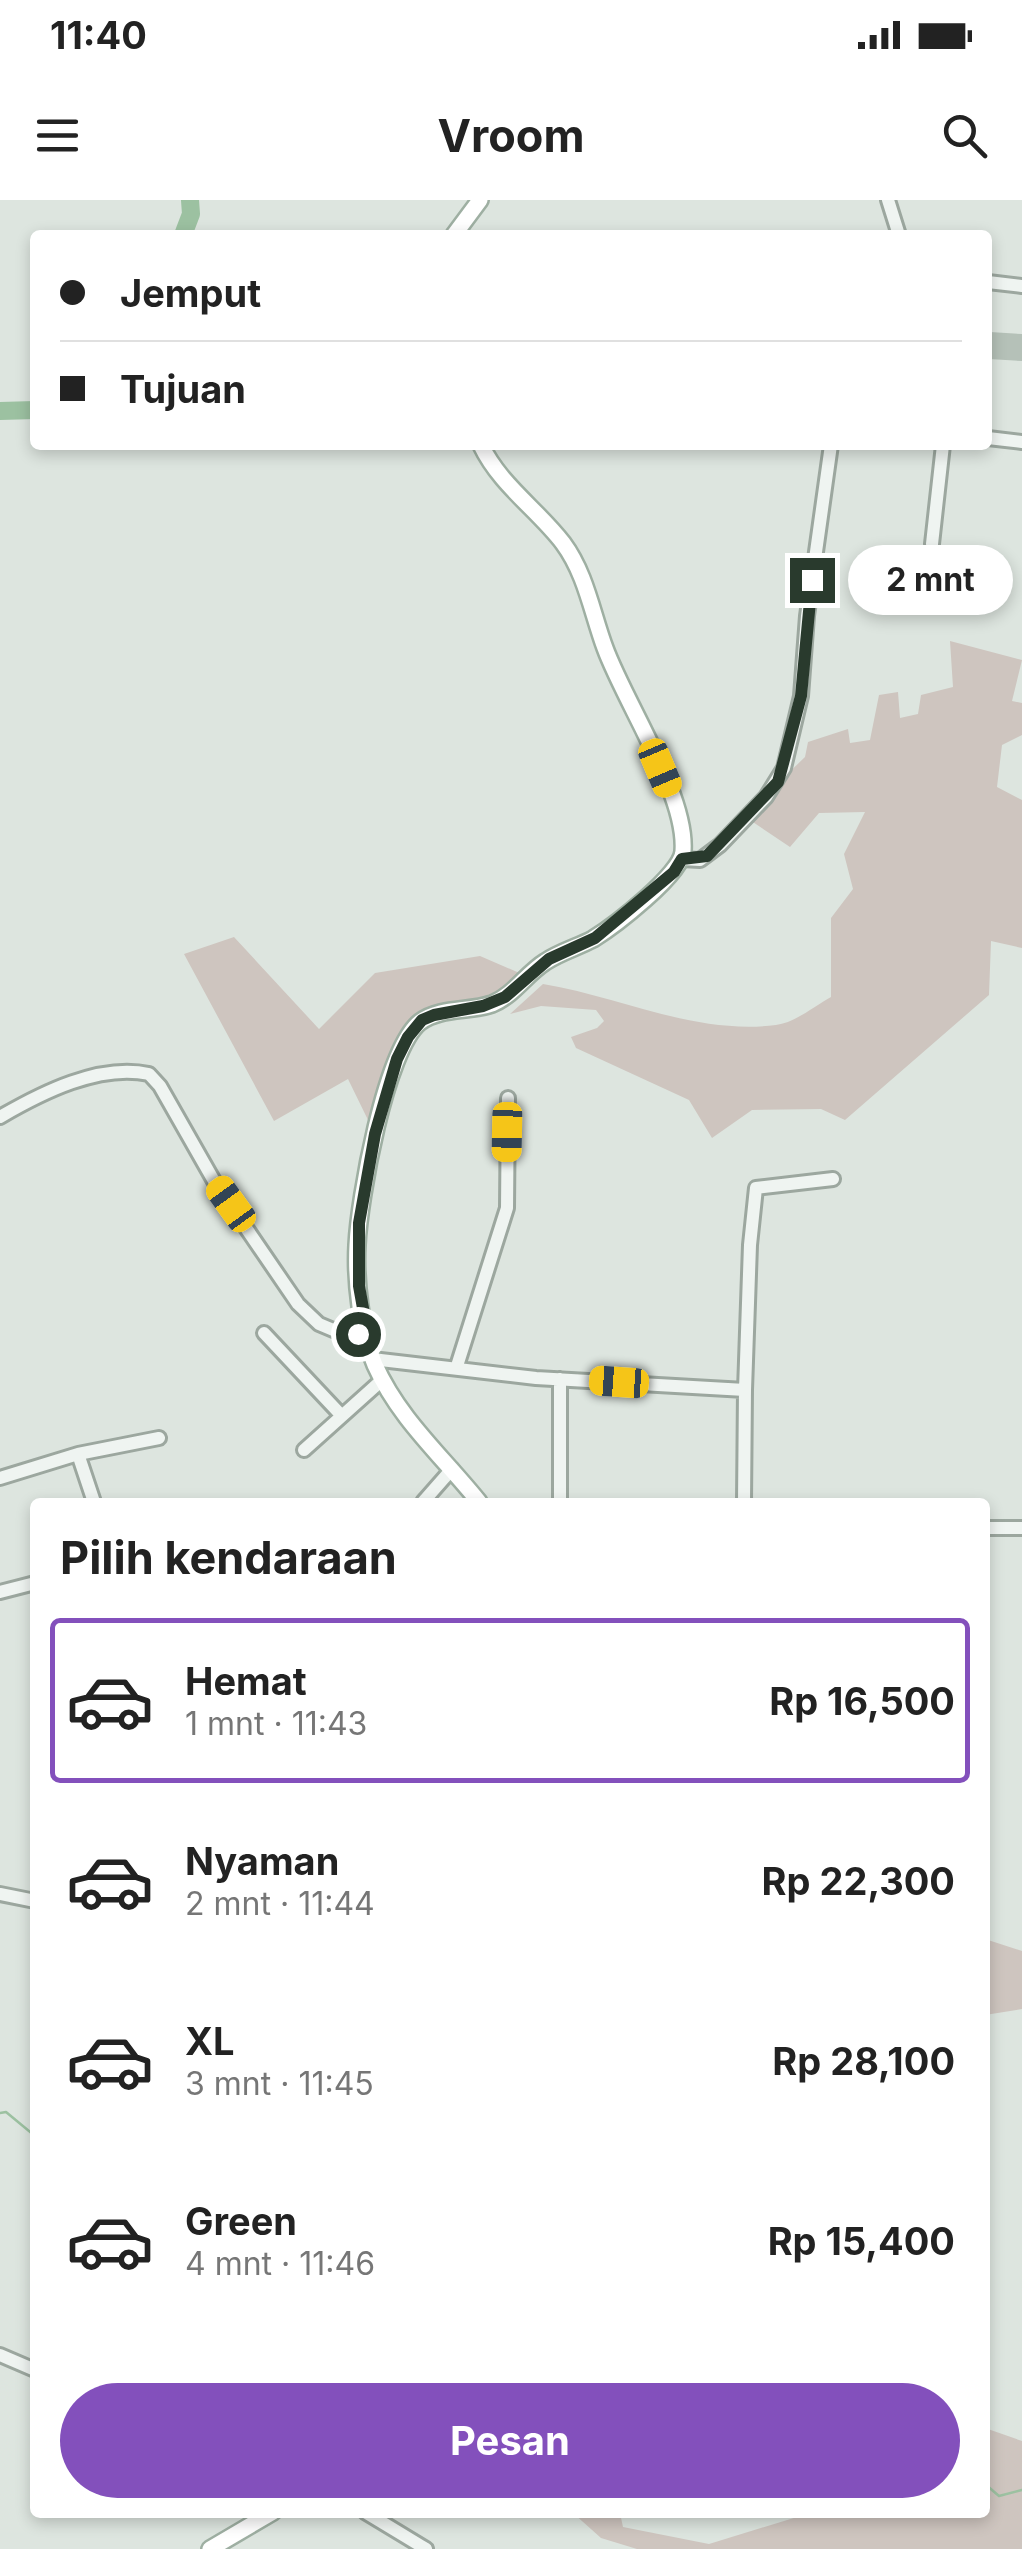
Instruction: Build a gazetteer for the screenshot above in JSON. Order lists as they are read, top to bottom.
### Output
{
  "page": {
    "status": "11:40",
    "header": "Vroom",
    "banner": ["Jemput", "Tujuan"],
    "bubble": "2 mnt",
    "heading": "Pilih kendaraan",
    "list": [
      {
        "name": "Hemat",
        "note": "1 mnt · 11:43",
        "value": "Rp 16,500"
      },
      {
        "name": "Nyaman",
        "note": "2 mnt · 11:44",
        "value": "Rp 22,300"
      },
      {
        "name": "XL",
        "note": "3 mnt · 11:45",
        "value": "Rp 28,100"
      },
      {
        "name": "Green",
        "note": "4 mnt · 11:46",
        "value": "Rp 15,400"
      }
    ],
    "buttons": "Pesan"
  }
}
